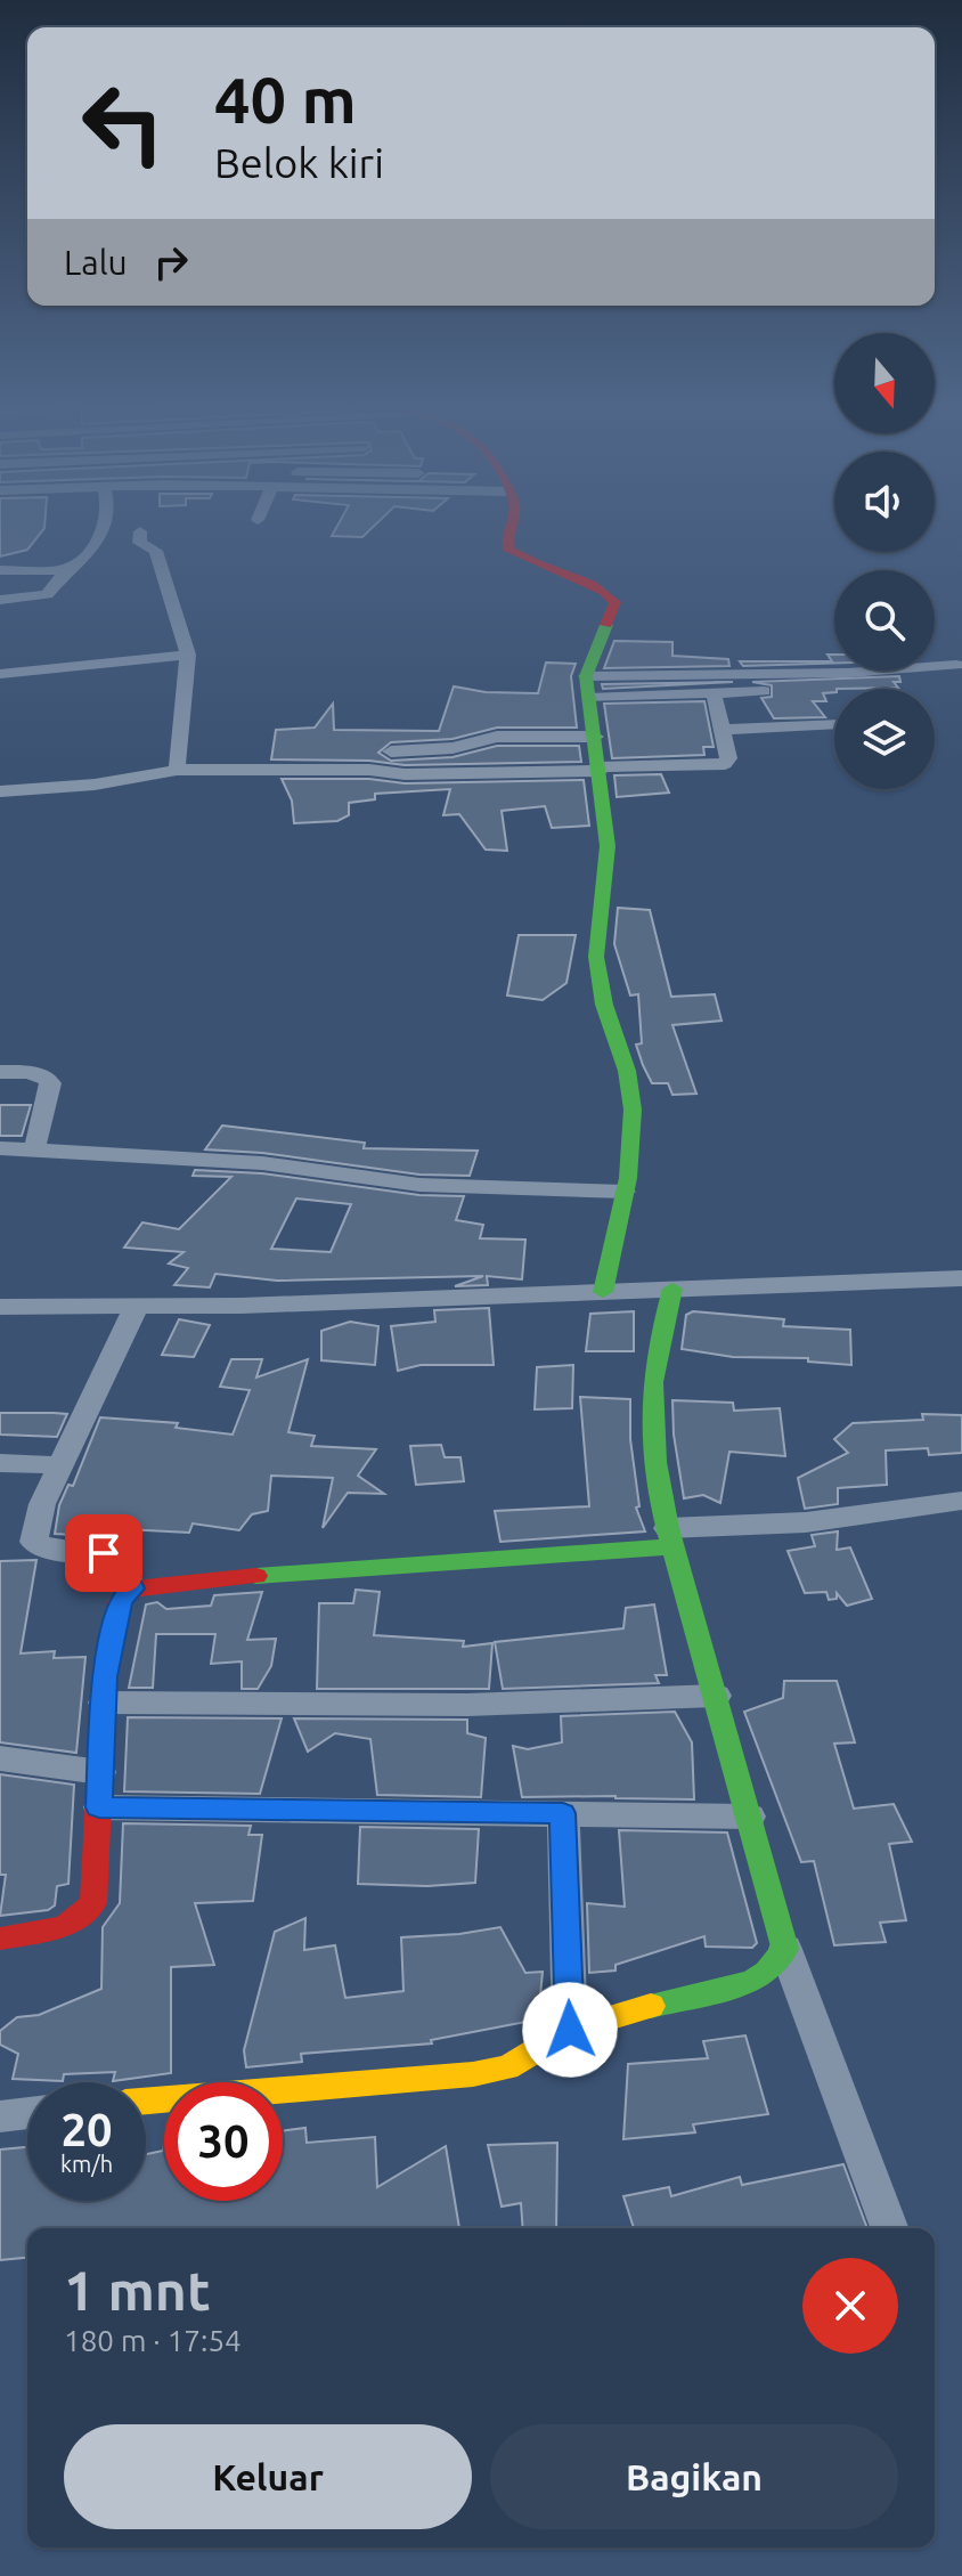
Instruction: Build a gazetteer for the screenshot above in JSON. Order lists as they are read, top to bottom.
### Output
{
  "north": "bottom",
  "page": {
    "turn": ["40 m", "Belok kiri"],
    "then": "Lalu",
    "speed": "20 km/h",
    "limit": "30",
    "heading": ["1 mnt", "180 m · 17:54"],
    "buttons": ["Keluar", "Bagikan"]
  }
}
